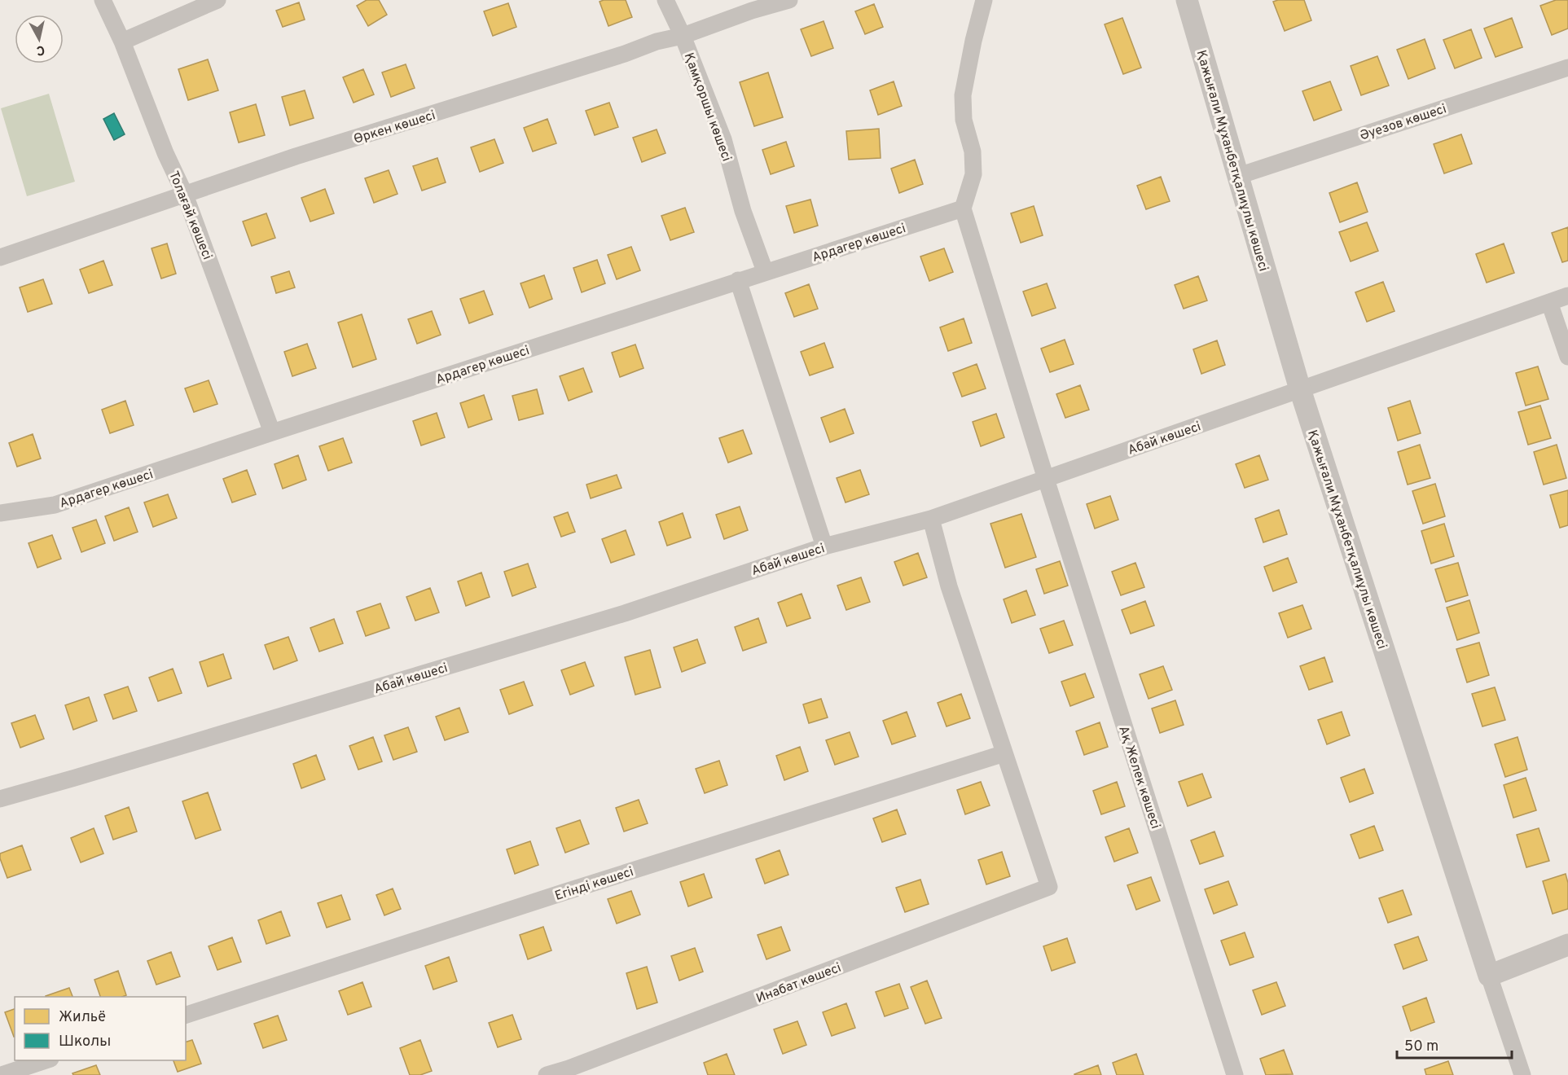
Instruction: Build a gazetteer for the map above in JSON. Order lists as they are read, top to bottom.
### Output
{
  "streets": {
    "street": [
      "Қамқоршы көшесі",
      "Әуезов көшесі",
      "Өркен көшесі",
      "Қажығали Мұханбетқалиұлы көшесі",
      "Толағай көшесі",
      "Ардагер көшесі",
      "Абай көшесі",
      "Ақ Желек көшесі",
      "Егінді көшесі",
      "Инабат көшесі"
    ]
  },
  "crossings": [
    ["Қамқоршы көшесі", "Өркен көшесі"],
    ["Қамқоршы көшесі", "Ардагер көшесі"],
    ["Әуезов көшесі", "Қажығали Мұханбетқалиұлы көшесі"],
    ["Өркен көшесі", "Толағай көшесі"],
    ["Қажығали Мұханбетқалиұлы көшесі", "Абай көшесі"],
    ["Толағай көшесі", "Ардагер көшесі"],
    ["Ардагер көшесі", "Ақ Желек көшесі"],
    ["Абай көшесі", "Ақ Желек көшесі"],
    ["Егінді көшесі", "Инабат көшесі"]
  ],
  "legend": ["Жильё", "Школы"],
  "scale_bar": "50 m",
  "north": "bottom"
}
